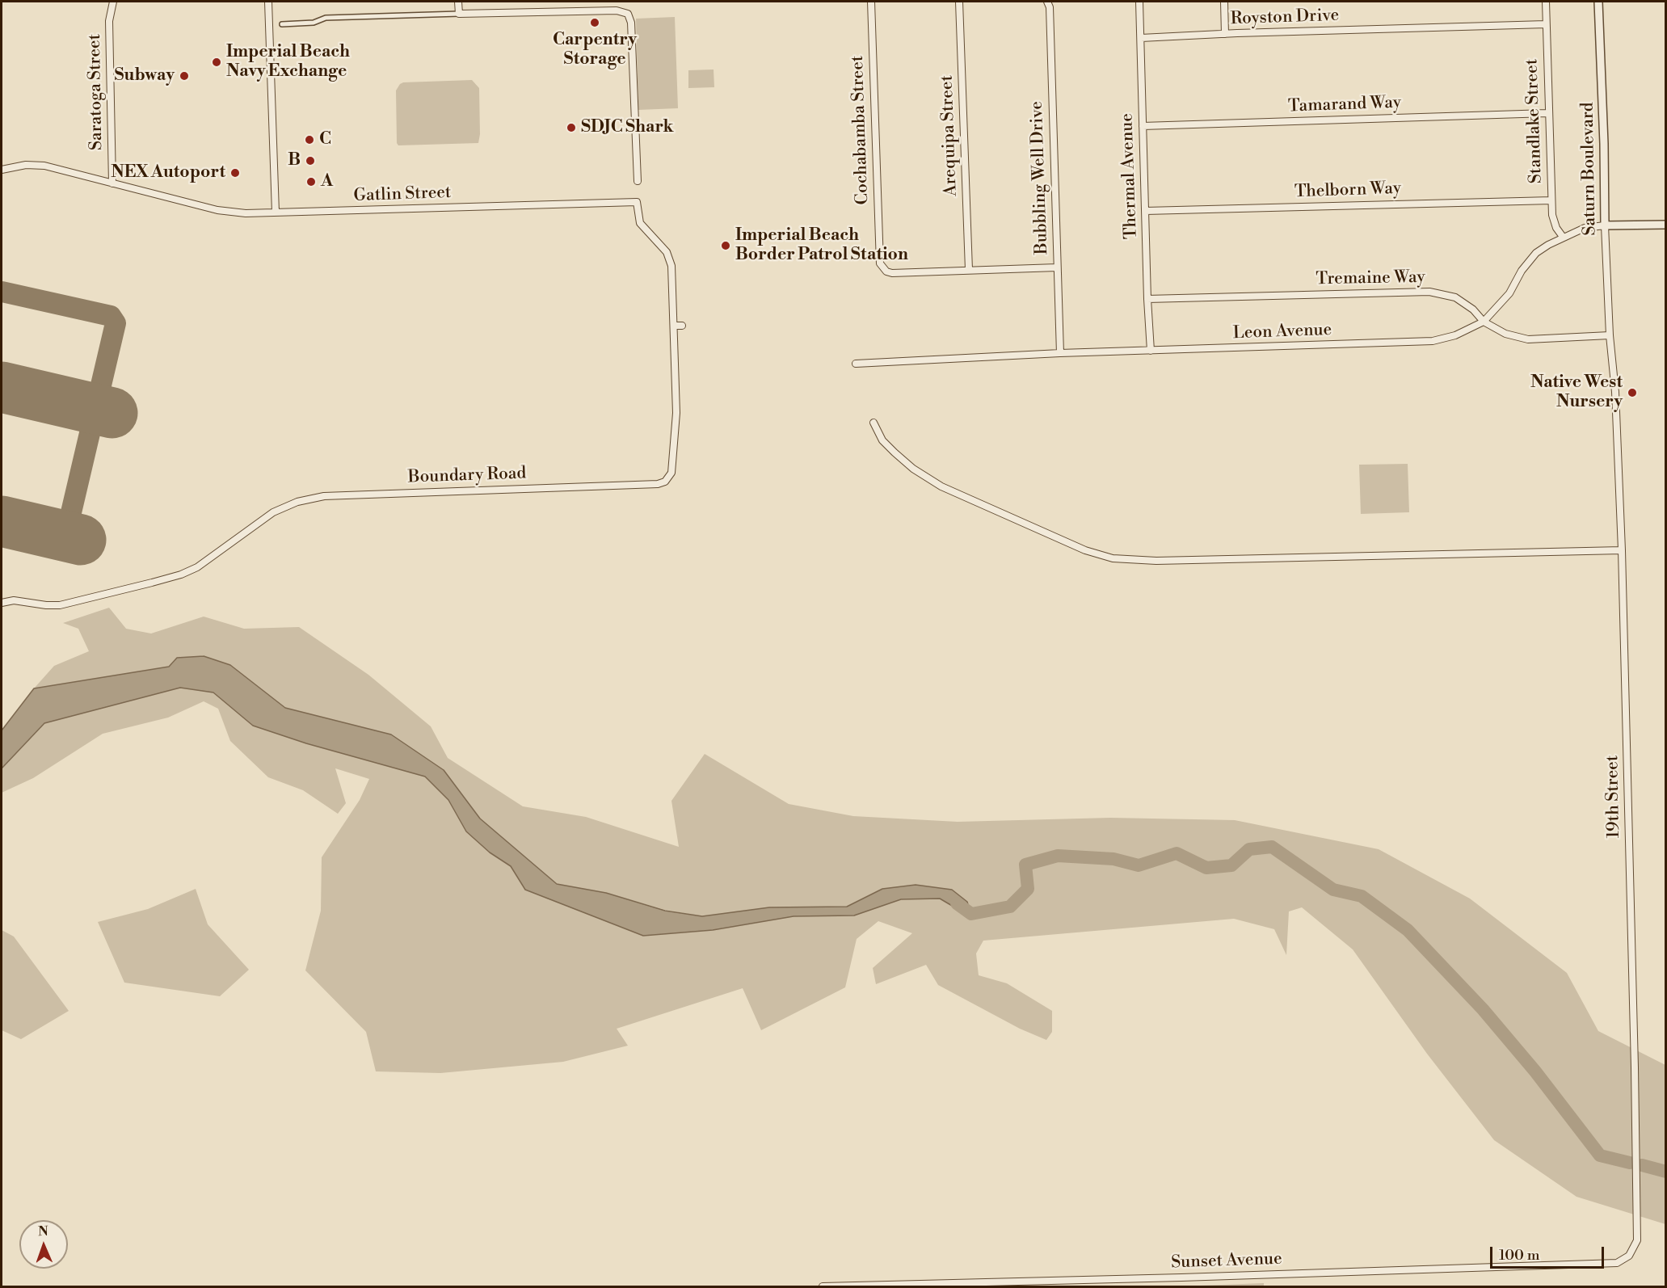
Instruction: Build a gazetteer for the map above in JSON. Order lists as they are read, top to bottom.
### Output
{
  "streets": {
    "street": [
      "Royston Drive",
      "Saratoga Street",
      "Tamarand Way",
      "Standlake Street",
      "Cochabamba Street",
      "Arequipa Street",
      "Saturn Boulevard",
      "Thermal Avenue",
      "Bubbling Well Drive",
      "Thelborn Way",
      "Gatlin Street",
      "Tremaine Way",
      "Leon Avenue",
      "Boundary Road",
      "19th Street",
      "Sunset Avenue"
    ]
  },
  "crossings": [
    ["Royston Drive", "Standlake Street"],
    ["Royston Drive", "Thermal Avenue"],
    ["Saratoga Street", "Gatlin Street"],
    ["Tamarand Way", "Standlake Street"],
    ["Tamarand Way", "Thermal Avenue"],
    ["Standlake Street", "Thelborn Way"],
    ["Standlake Street", "Leon Avenue"],
    ["Cochabamba Street", "Arequipa Street"],
    ["Saturn Boulevard", "Tremaine Way"],
    ["Saturn Boulevard", "Leon Avenue"],
    ["Saturn Boulevard", "19th Street"],
    ["Thermal Avenue", "Thelborn Way"],
    ["Thermal Avenue", "Tremaine Way"],
    ["Thermal Avenue", "Leon Avenue"],
    ["Bubbling Well Drive", "Leon Avenue"],
    ["Gatlin Street", "Boundary Road"],
    ["Tremaine Way", "Leon Avenue"],
    ["Tremaine Way", "19th Street"],
    ["19th Street", "Sunset Avenue"]
  ],
  "places": [
    "Carpentry Storage",
    "Imperial Beach Navy Exchange",
    "Subway",
    "SDJC Shark",
    "C",
    "B",
    "NEX Autoport",
    "A",
    "Imperial Beach Border Patrol Station",
    "Native West Nursery"
  ],
  "scale_bar": "100 m",
  "north": "top"
}
